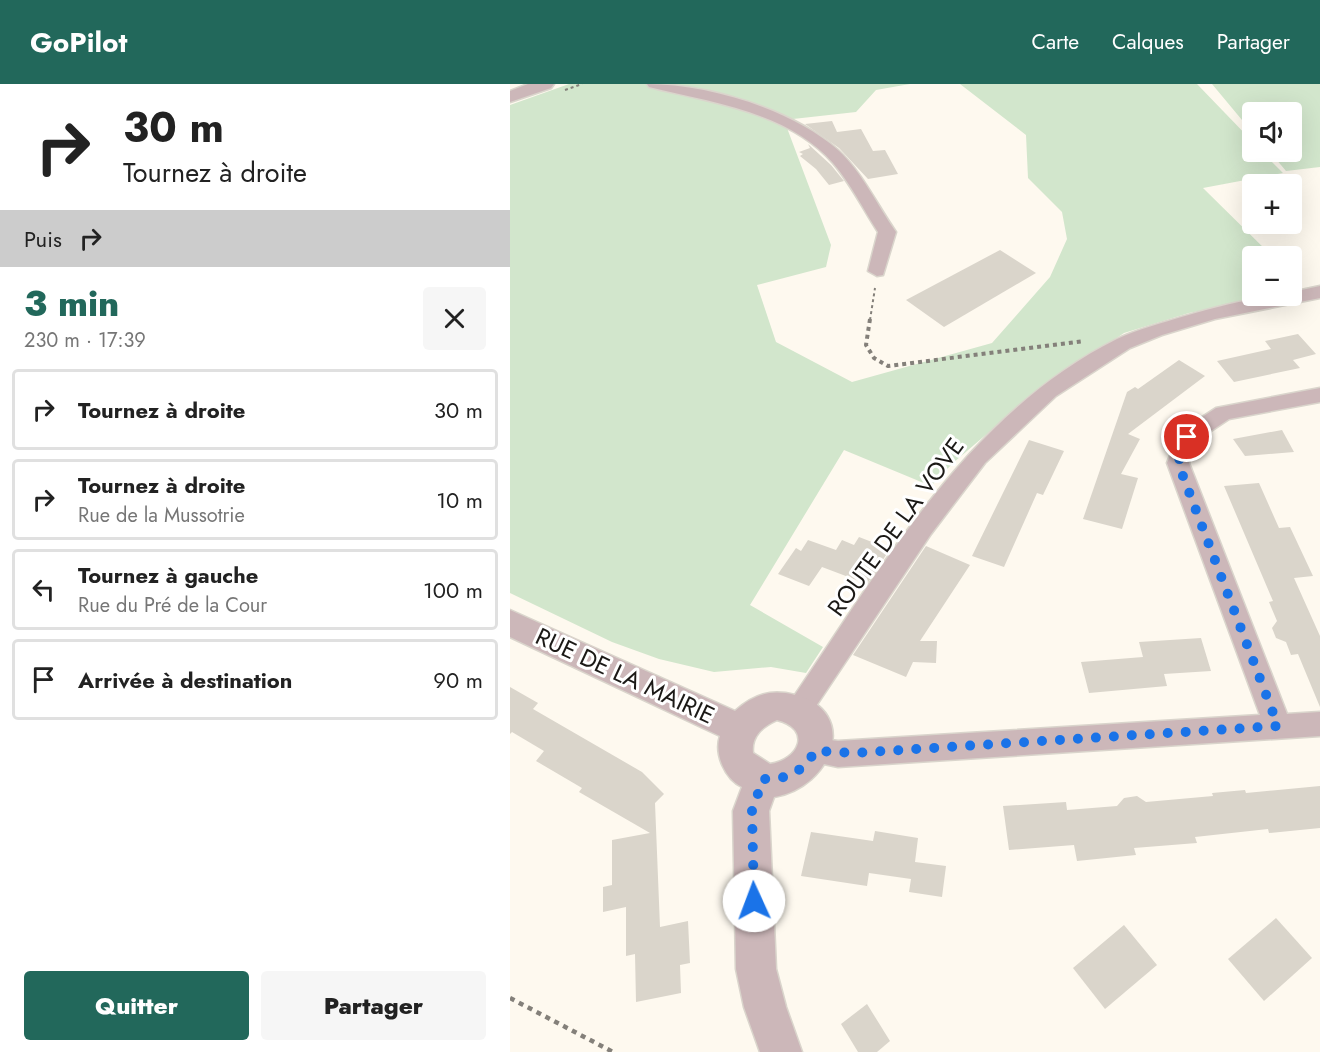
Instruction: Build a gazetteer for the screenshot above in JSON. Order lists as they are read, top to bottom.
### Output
{
  "streets": {
    "street": ["ROUTE DE LA VOVE", "RUE DE LA MAIRIE"]
  },
  "crossings": [
    ["ROUTE DE LA VOVE", "RUE DE LA MAIRIE"]
  ],
  "page": {
    "header": "GoPilot",
    "nav": ["Carte", "Calques", "Partager"],
    "turn": ["30 m", "Tournez à droite"],
    "map_buttons": ["+", "−"],
    "then": "Puis",
    "heading": ["3 min", "230 m · 17:39"],
    "list": [
      {
        "name": "Tournez à droite",
        "value": "30 m"
      },
      {
        "name": "Tournez à droite",
        "note": "Rue de la Mussotrie",
        "value": "10 m"
      },
      {
        "name": "Tournez à gauche",
        "note": "Rue du Pré de la Cour",
        "value": "100 m"
      },
      {
        "name": "Arrivée à destination",
        "value": "90 m"
      }
    ],
    "buttons": ["Quitter", "Partager"]
  }
}
